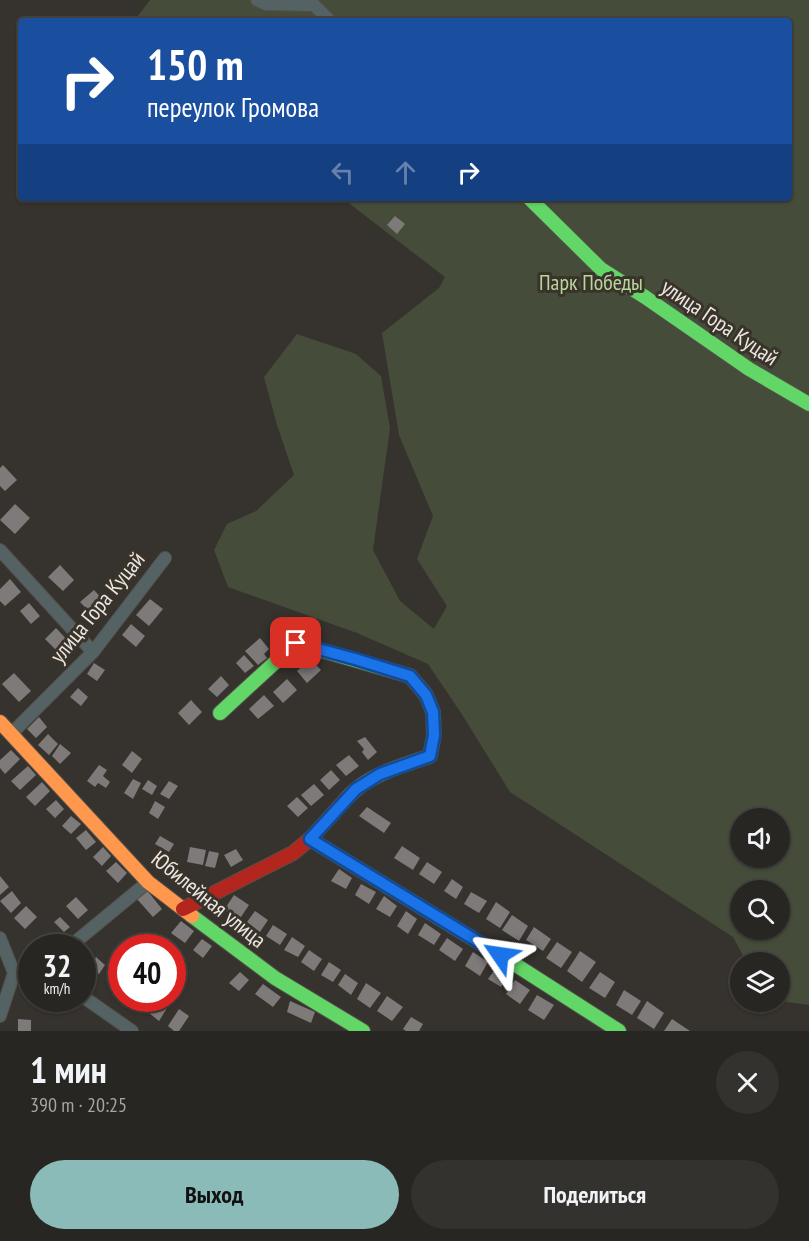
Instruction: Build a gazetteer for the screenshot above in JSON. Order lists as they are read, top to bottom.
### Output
{
  "streets": {
    "street": ["улица Гора Куцай", "Юбилейная улица"]
  },
  "crossings": [
    ["улица Гора Куцай", "Юбилейная улица"]
  ],
  "parks": ["Парк Победы"],
  "page": {
    "turn": ["150 m", "переулок Громова"],
    "speed": "32 km/h",
    "limit": "40",
    "heading": ["1 мин", "390 m · 20:25"],
    "buttons": ["Выход", "Поделиться"]
  }
}
